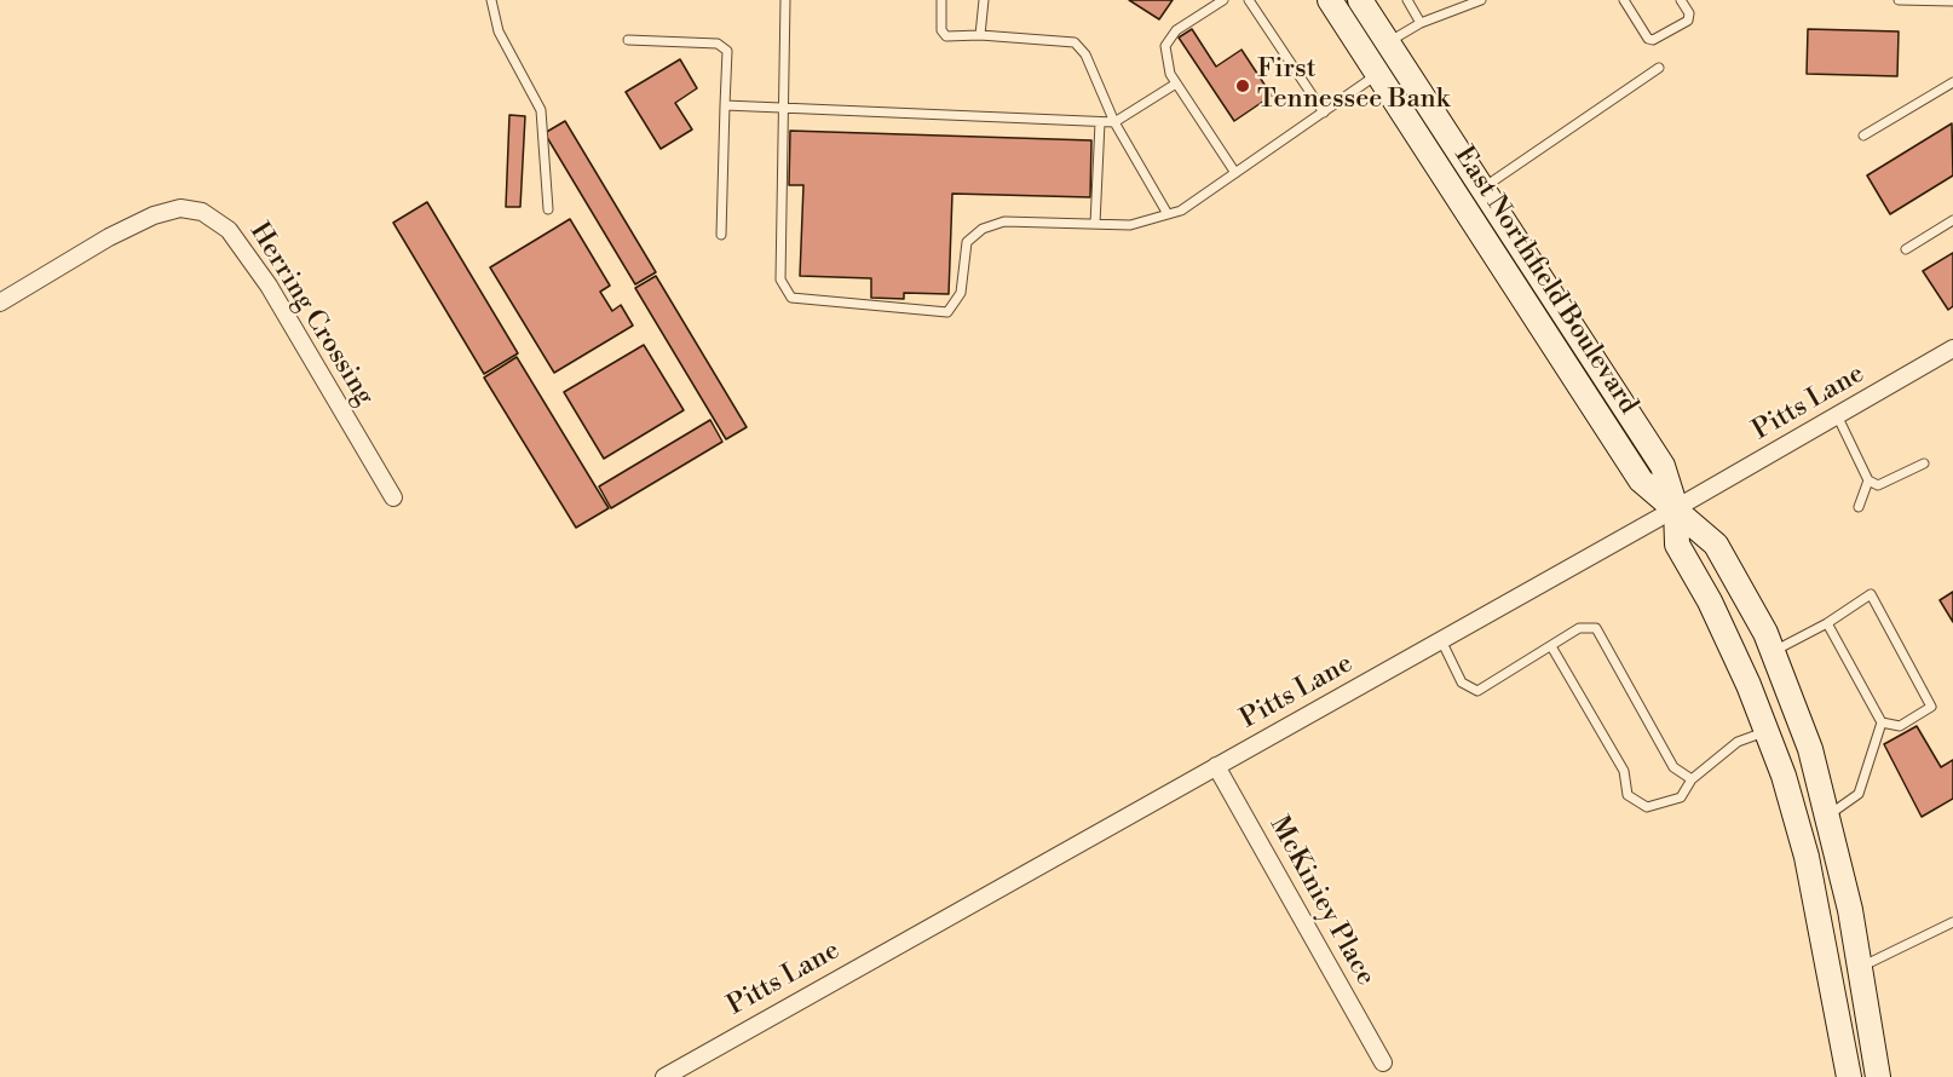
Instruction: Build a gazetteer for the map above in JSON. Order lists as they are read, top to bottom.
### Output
{
  "streets": {
    "main road": ["East Northfield Boulevard"],
    "street": ["Herring Crossing", "Pitts Lane", "McKiniey Place"]
  },
  "crossings": [
    ["East Northfield Boulevard", "Pitts Lane"],
    ["Pitts Lane", "McKiniey Place"]
  ],
  "places": ["First Tennessee Bank"]
}
